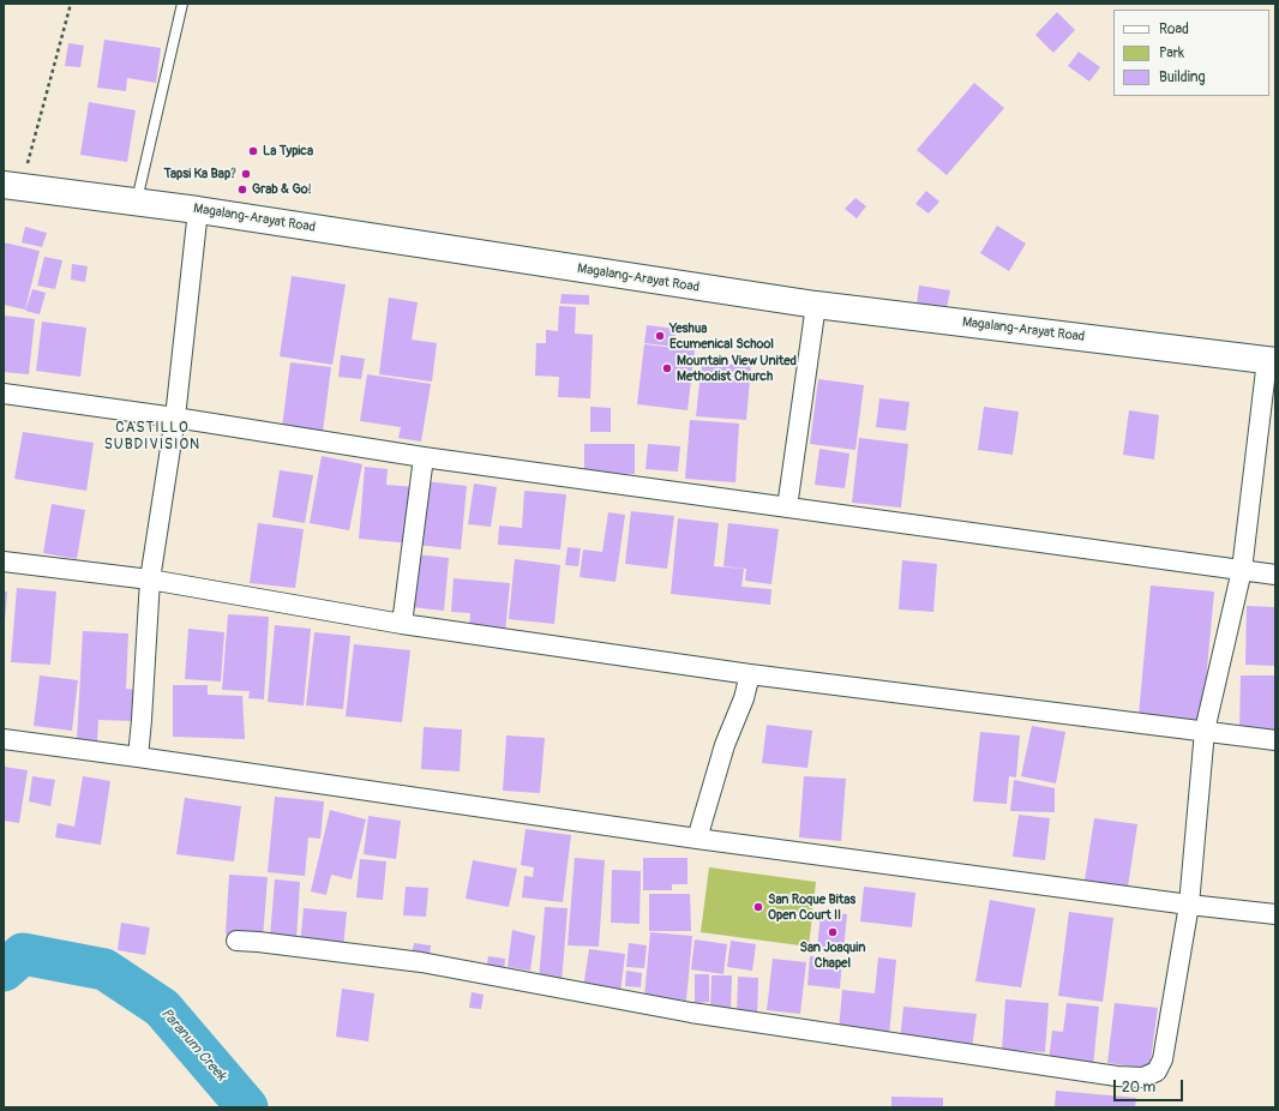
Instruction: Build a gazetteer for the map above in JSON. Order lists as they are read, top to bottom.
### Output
{
  "streets": {
    "main road": ["Magalang-Arayat Road"]
  },
  "districts": ["CASTILLO SUBDIVISION"],
  "water": ["Paranum Creek"],
  "places": [
    "La Typica",
    "Tapsi Ka Bap?",
    "Grab & Go!",
    "Yeshua Ecumenical School",
    "Mountain View United Methodist Church",
    "San Roque Bitas Open Court II",
    "San Joaquin Chapel"
  ],
  "legend": ["Road", "Park", "Building"],
  "scale_bar": "20 m"
}
